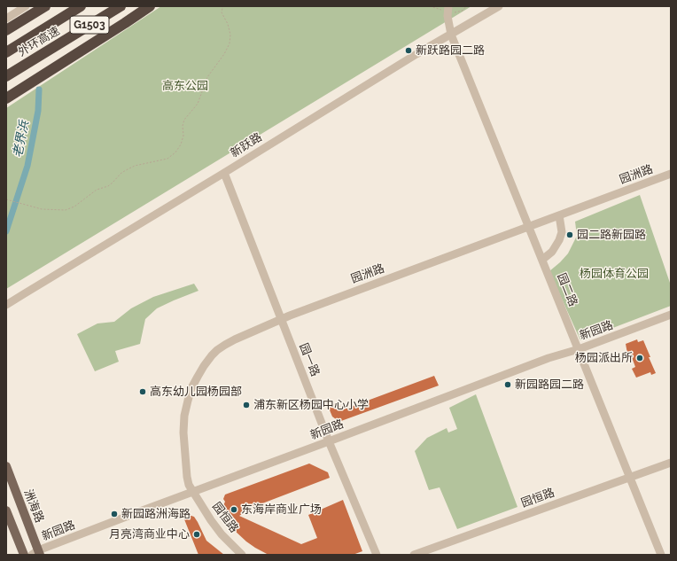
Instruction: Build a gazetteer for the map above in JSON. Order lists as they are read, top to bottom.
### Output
{
  "streets": {
    "highway": ["G1503", "外环高速"],
    "main road": ["洲海路"],
    "street": [
      "新跃路",
      "园洲路",
      "园二路",
      "新园路",
      "园一路",
      "园恒路"
    ]
  },
  "crossings": [
    ["新跃路", "园二路"],
    ["新跃路", "园一路"],
    ["园洲路", "园二路"],
    ["园洲路", "新园路"],
    ["园洲路", "园一路"],
    ["园洲路", "园恒路"],
    ["园二路", "新园路"],
    ["园二路", "园恒路"],
    ["新园路", "园一路"],
    ["新园路", "园恒路"],
    ["新园路", "洲海路"]
  ],
  "water": ["老界浜"],
  "parks": ["高东公园", "杨园体育公园"],
  "places": [
    "新跃路园二路",
    "园二路新园路",
    "杨园派出所",
    "新园路园二路",
    "高东幼儿园杨园部",
    "浦东新区杨园中心小学",
    "东海岸商业广场",
    "新园路洲海路",
    "月亮湾商业中心"
  ]
}
